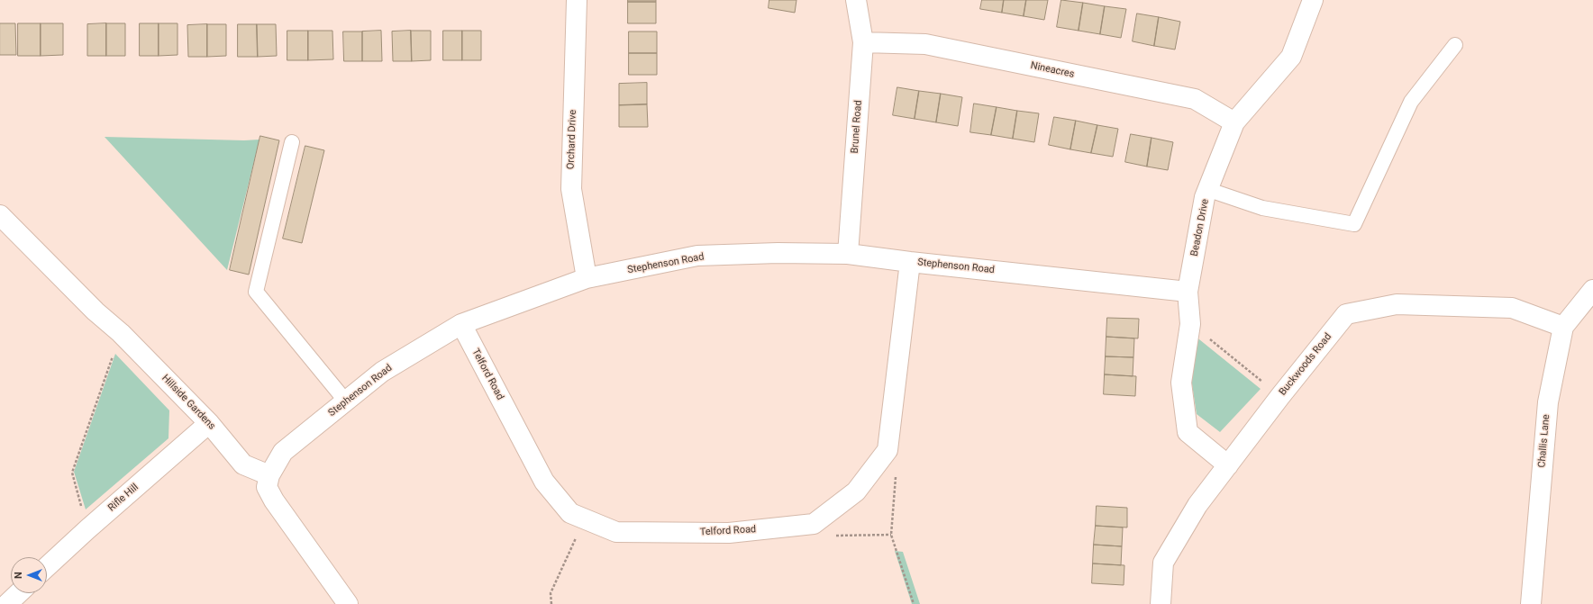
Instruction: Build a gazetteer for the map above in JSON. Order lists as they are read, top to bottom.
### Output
{
  "streets": {
    "street": [
      "Nineacres",
      "Brunel Road",
      "Orchard Drive",
      "Beadon Drive",
      "Stephenson Road",
      "Buckwoods Road",
      "Telford Road",
      "Hillside Gardens",
      "Challis Lane",
      "Rifle Hill"
    ]
  },
  "crossings": [
    ["Nineacres", "Brunel Road"],
    ["Nineacres", "Beadon Drive"],
    ["Brunel Road", "Stephenson Road"],
    ["Orchard Drive", "Stephenson Road"],
    ["Beadon Drive", "Stephenson Road"],
    ["Beadon Drive", "Buckwoods Road"],
    ["Stephenson Road", "Telford Road"],
    ["Stephenson Road", "Hillside Gardens"],
    ["Buckwoods Road", "Challis Lane"],
    ["Hillside Gardens", "Rifle Hill"]
  ],
  "north": "left"
}
